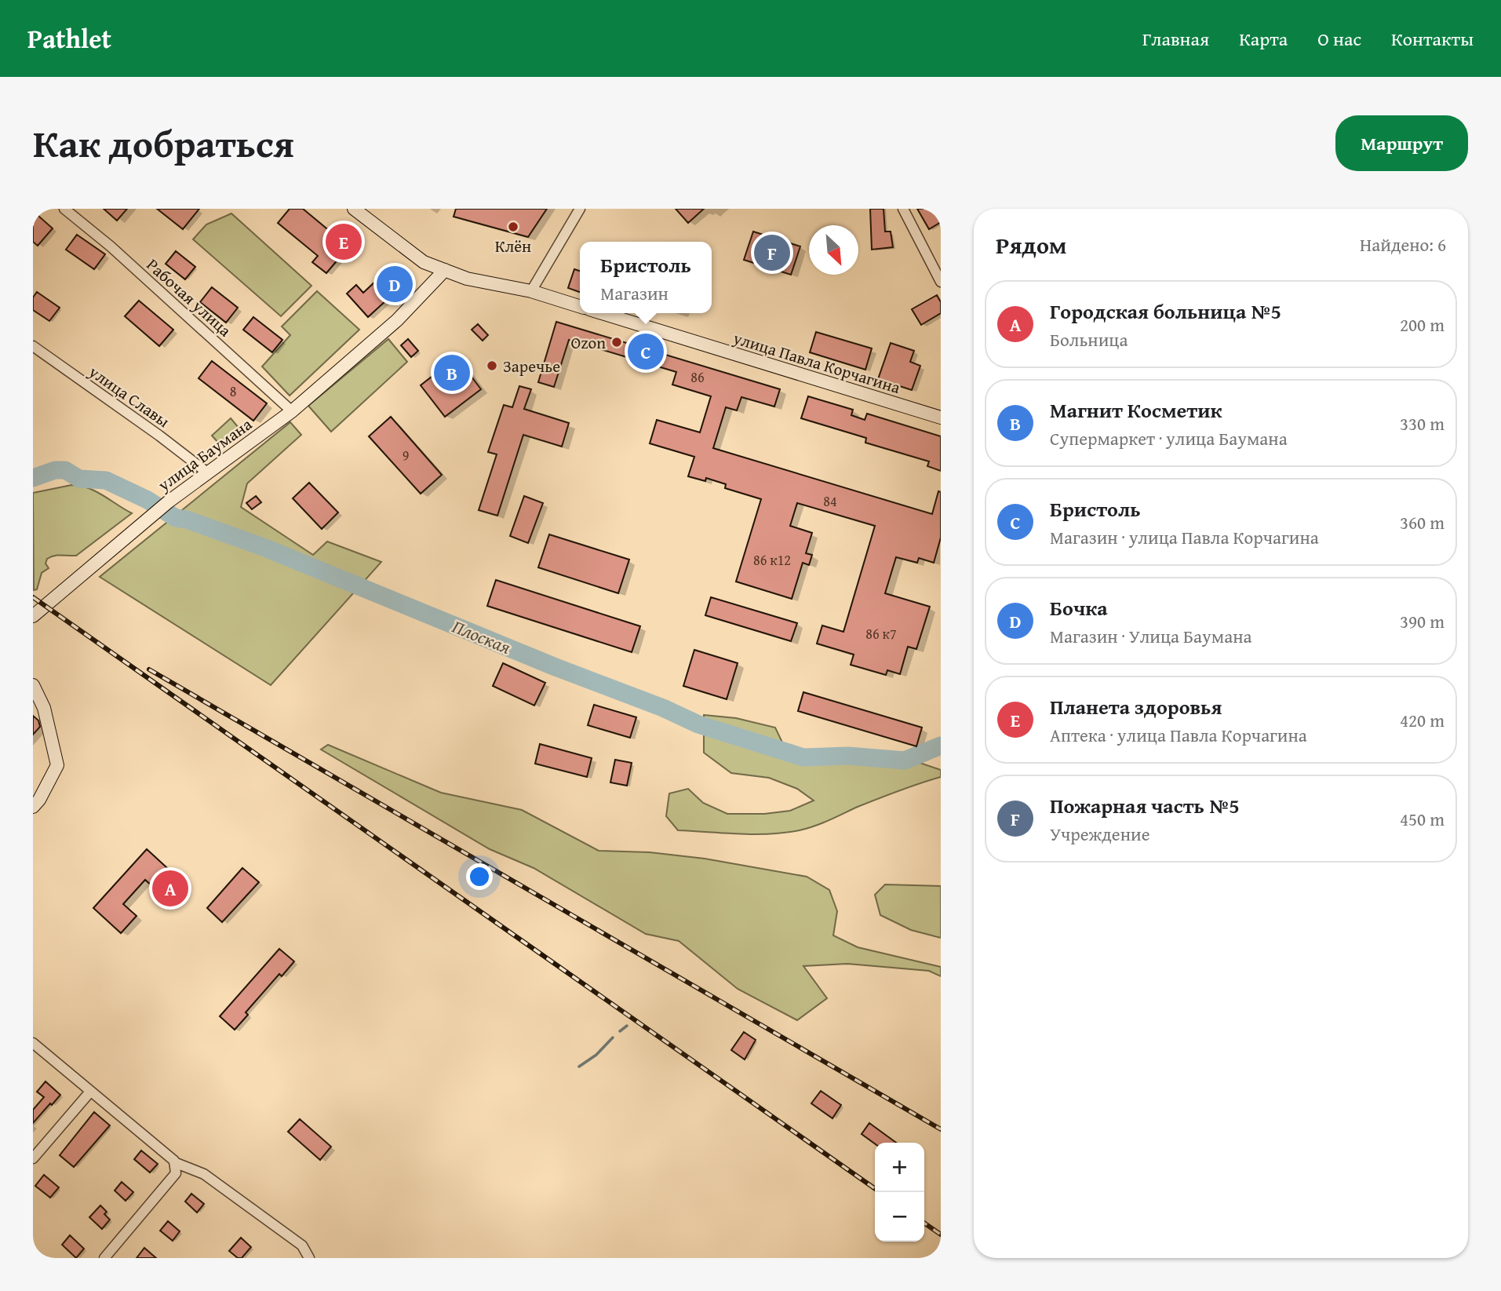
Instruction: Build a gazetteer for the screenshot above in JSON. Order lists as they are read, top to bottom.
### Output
{
  "streets": {
    "main road": ["улица Павла Корчагина", "улица Баумана"],
    "street": ["Рабочая улица", "улица Славы"]
  },
  "crossings": [
    ["Рабочая улица", "улица Баумана"],
    ["улица Славы", "улица Баумана"]
  ],
  "water": ["Плоская"],
  "places": ["Клён", "Ozon", "Заречье"],
  "house_numbers": [
    "86",
    "8",
    "9",
    "84",
    "86 к12",
    "86 к7"
  ],
  "north": "bottom right",
  "page": {
    "header": "Pathlet",
    "nav": [
      "Главная",
      "Карта",
      "О нас",
      "Контакты"
    ],
    "title": "Как добраться",
    "buttons": "Маршрут",
    "heading": ["Рядом", "Найдено: 6"],
    "pins": [
      "E",
      "F",
      "D",
      "C",
      "B",
      "A"
    ],
    "popup": ["Бристоль", "Магазин"],
    "list": [
      {
        "mark": "A",
        "name": "Городская больница №5",
        "note": "Больница",
        "value": "200 m"
      },
      {
        "mark": "B",
        "name": "Магнит Косметик",
        "note": "Супермаркет · улица Баумана",
        "value": "330 m"
      },
      {
        "mark": "C",
        "name": "Бристоль",
        "note": "Магазин · улица Павла Корчагина",
        "value": "360 m"
      },
      {
        "mark": "D",
        "name": "Бочка",
        "note": "Магазин · Улица Баумана",
        "value": "390 m"
      },
      {
        "mark": "E",
        "name": "Планета здоровья",
        "note": "Аптека · улица Павла Корчагина",
        "value": "420 m"
      },
      {
        "mark": "F",
        "name": "Пожарная часть №5",
        "note": "Учреждение",
        "value": "450 m"
      }
    ],
    "map_buttons": ["+", "−"]
  }
}
